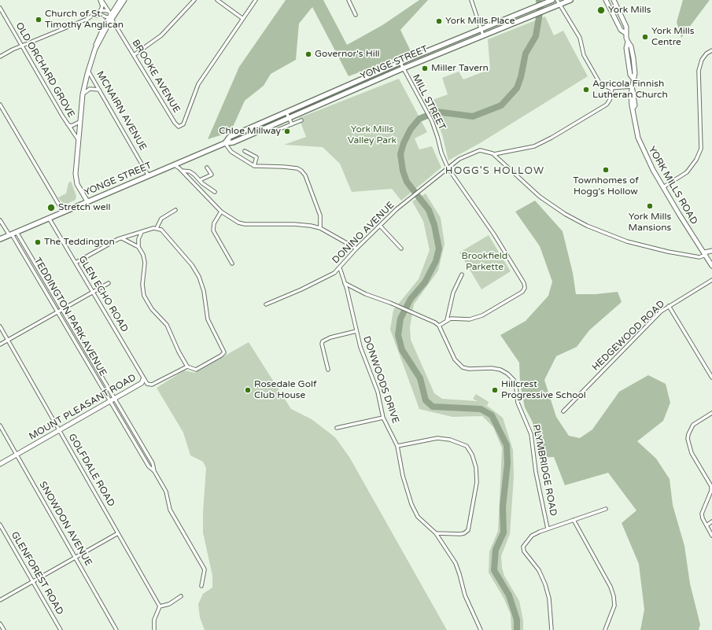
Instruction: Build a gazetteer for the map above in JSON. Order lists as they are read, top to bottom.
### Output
{
  "streets": {
    "main road": ["YONGE STREET"],
    "street": [
      "OLD ORCHARD GROVE",
      "BROOKE AVENUE",
      "MILL STREET",
      "MCNAIRN AVENUE",
      "YORK MILLS ROAD",
      "DONINO AVENUE",
      "GLEN ECHO ROAD",
      "TEDDINGTON PARK AVENUE",
      "HEDGEWOOD ROAD",
      "DONWOODS DRIVE",
      "MOUNT PLEASANT ROAD",
      "GOLFDALE ROAD",
      "PLYMBRIDGE ROAD",
      "SNOWDON AVENUE",
      "GLENFOREST ROAD"
    ]
  },
  "crossings": [
    ["YONGE STREET", "MILL STREET"],
    ["YONGE STREET", "MCNAIRN AVENUE"],
    ["YONGE STREET", "GLEN ECHO ROAD"],
    ["YONGE STREET", "TEDDINGTON PARK AVENUE"],
    ["MILL STREET", "DONINO AVENUE"],
    ["DONINO AVENUE", "DONWOODS DRIVE"],
    ["GLEN ECHO ROAD", "MOUNT PLEASANT ROAD"],
    ["TEDDINGTON PARK AVENUE", "MOUNT PLEASANT ROAD"],
    ["MOUNT PLEASANT ROAD", "GOLFDALE ROAD"],
    ["MOUNT PLEASANT ROAD", "SNOWDON AVENUE"]
  ],
  "districts": ["HOGG'S HOLLOW"],
  "parks": ["York Mills Valley Park", "Brookfield Parkette"],
  "places": [
    "York Mills",
    "Church of St. Timothy Anglican",
    "York Mills Place",
    "York Mills Centre",
    "Governor's Hill",
    "Miller Tavern",
    "Agricola Finnish Lutheran Church",
    "Chloe Millway",
    "Townhomes of Hogg's Hollow",
    "York Mills Mansions",
    "Stretch well",
    "The Teddington",
    "Rosedale Golf Club House",
    "Hillcrest Progressive School"
  ]
}
